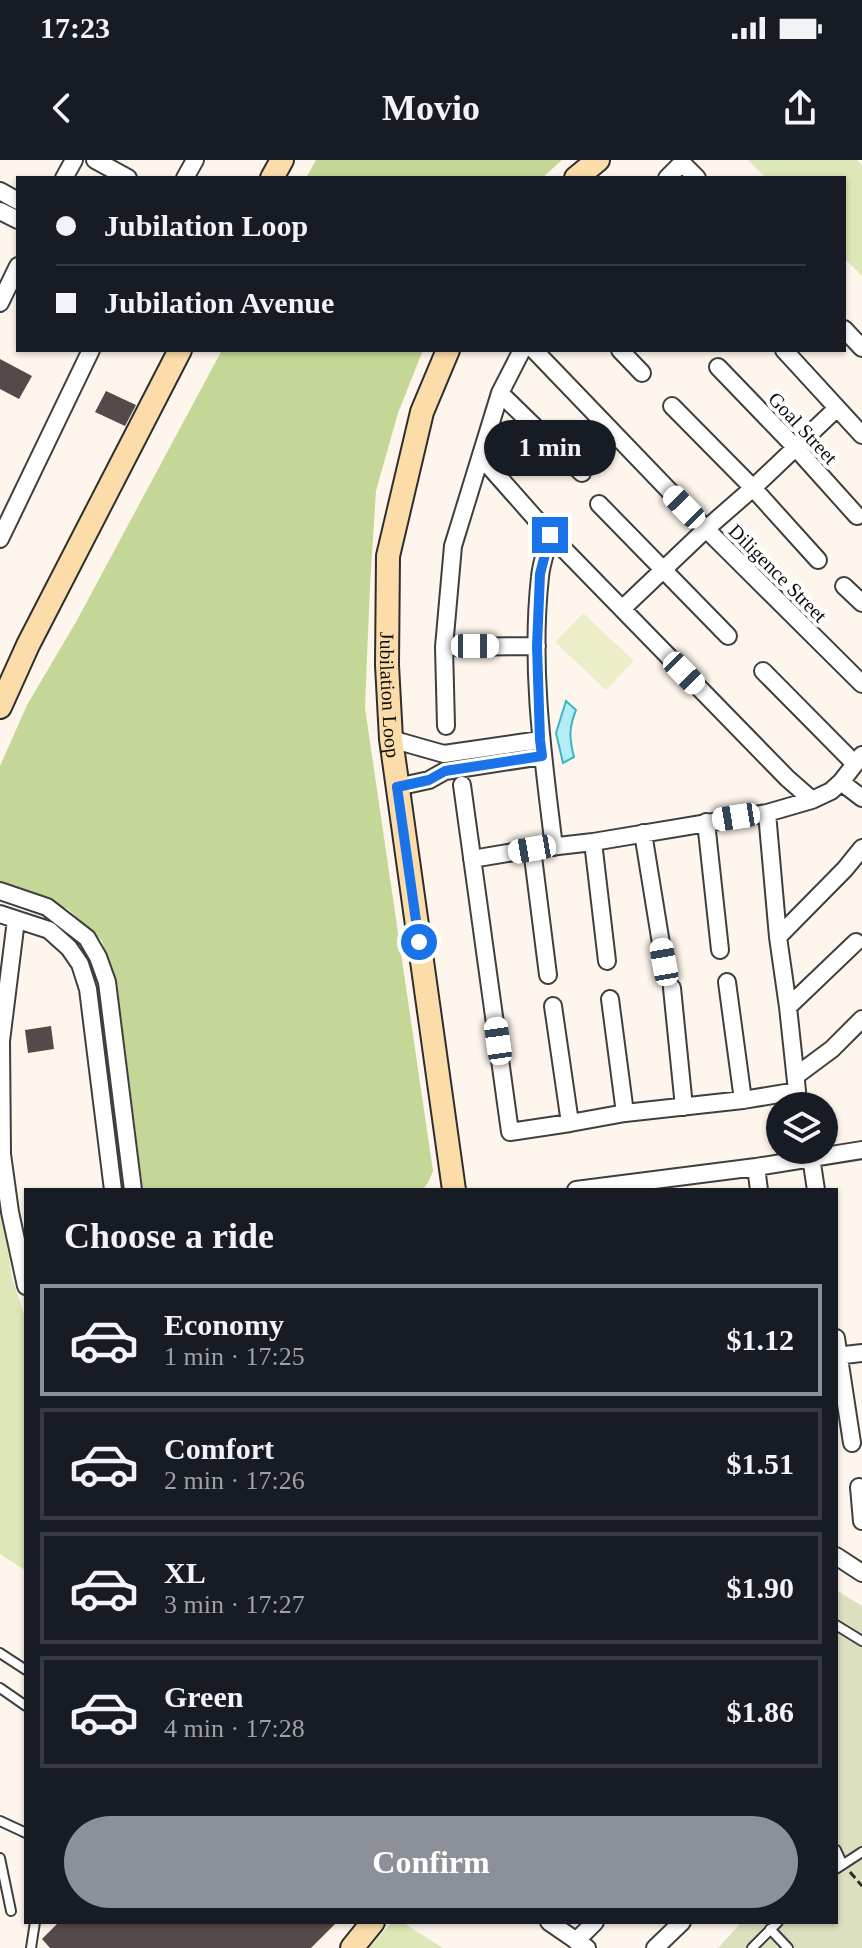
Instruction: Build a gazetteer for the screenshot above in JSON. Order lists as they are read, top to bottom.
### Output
{
  "streets": {
    "main road": ["Jubilation Loop"],
    "street": ["Goal Street", "Diligence Street"]
  },
  "page": {
    "status": "17:23",
    "header": "Movio",
    "banner": ["Jubilation Loop", "Jubilation Avenue"],
    "bubble": "1 min",
    "heading": "Choose a ride",
    "list": [
      {
        "name": "Economy",
        "note": "1 min · 17:25",
        "value": "$1.12"
      },
      {
        "name": "Comfort",
        "note": "2 min · 17:26",
        "value": "$1.51"
      },
      {
        "name": "XL",
        "note": "3 min · 17:27",
        "value": "$1.90"
      },
      {
        "name": "Green",
        "note": "4 min · 17:28",
        "value": "$1.86"
      }
    ],
    "buttons": "Confirm"
  }
}
